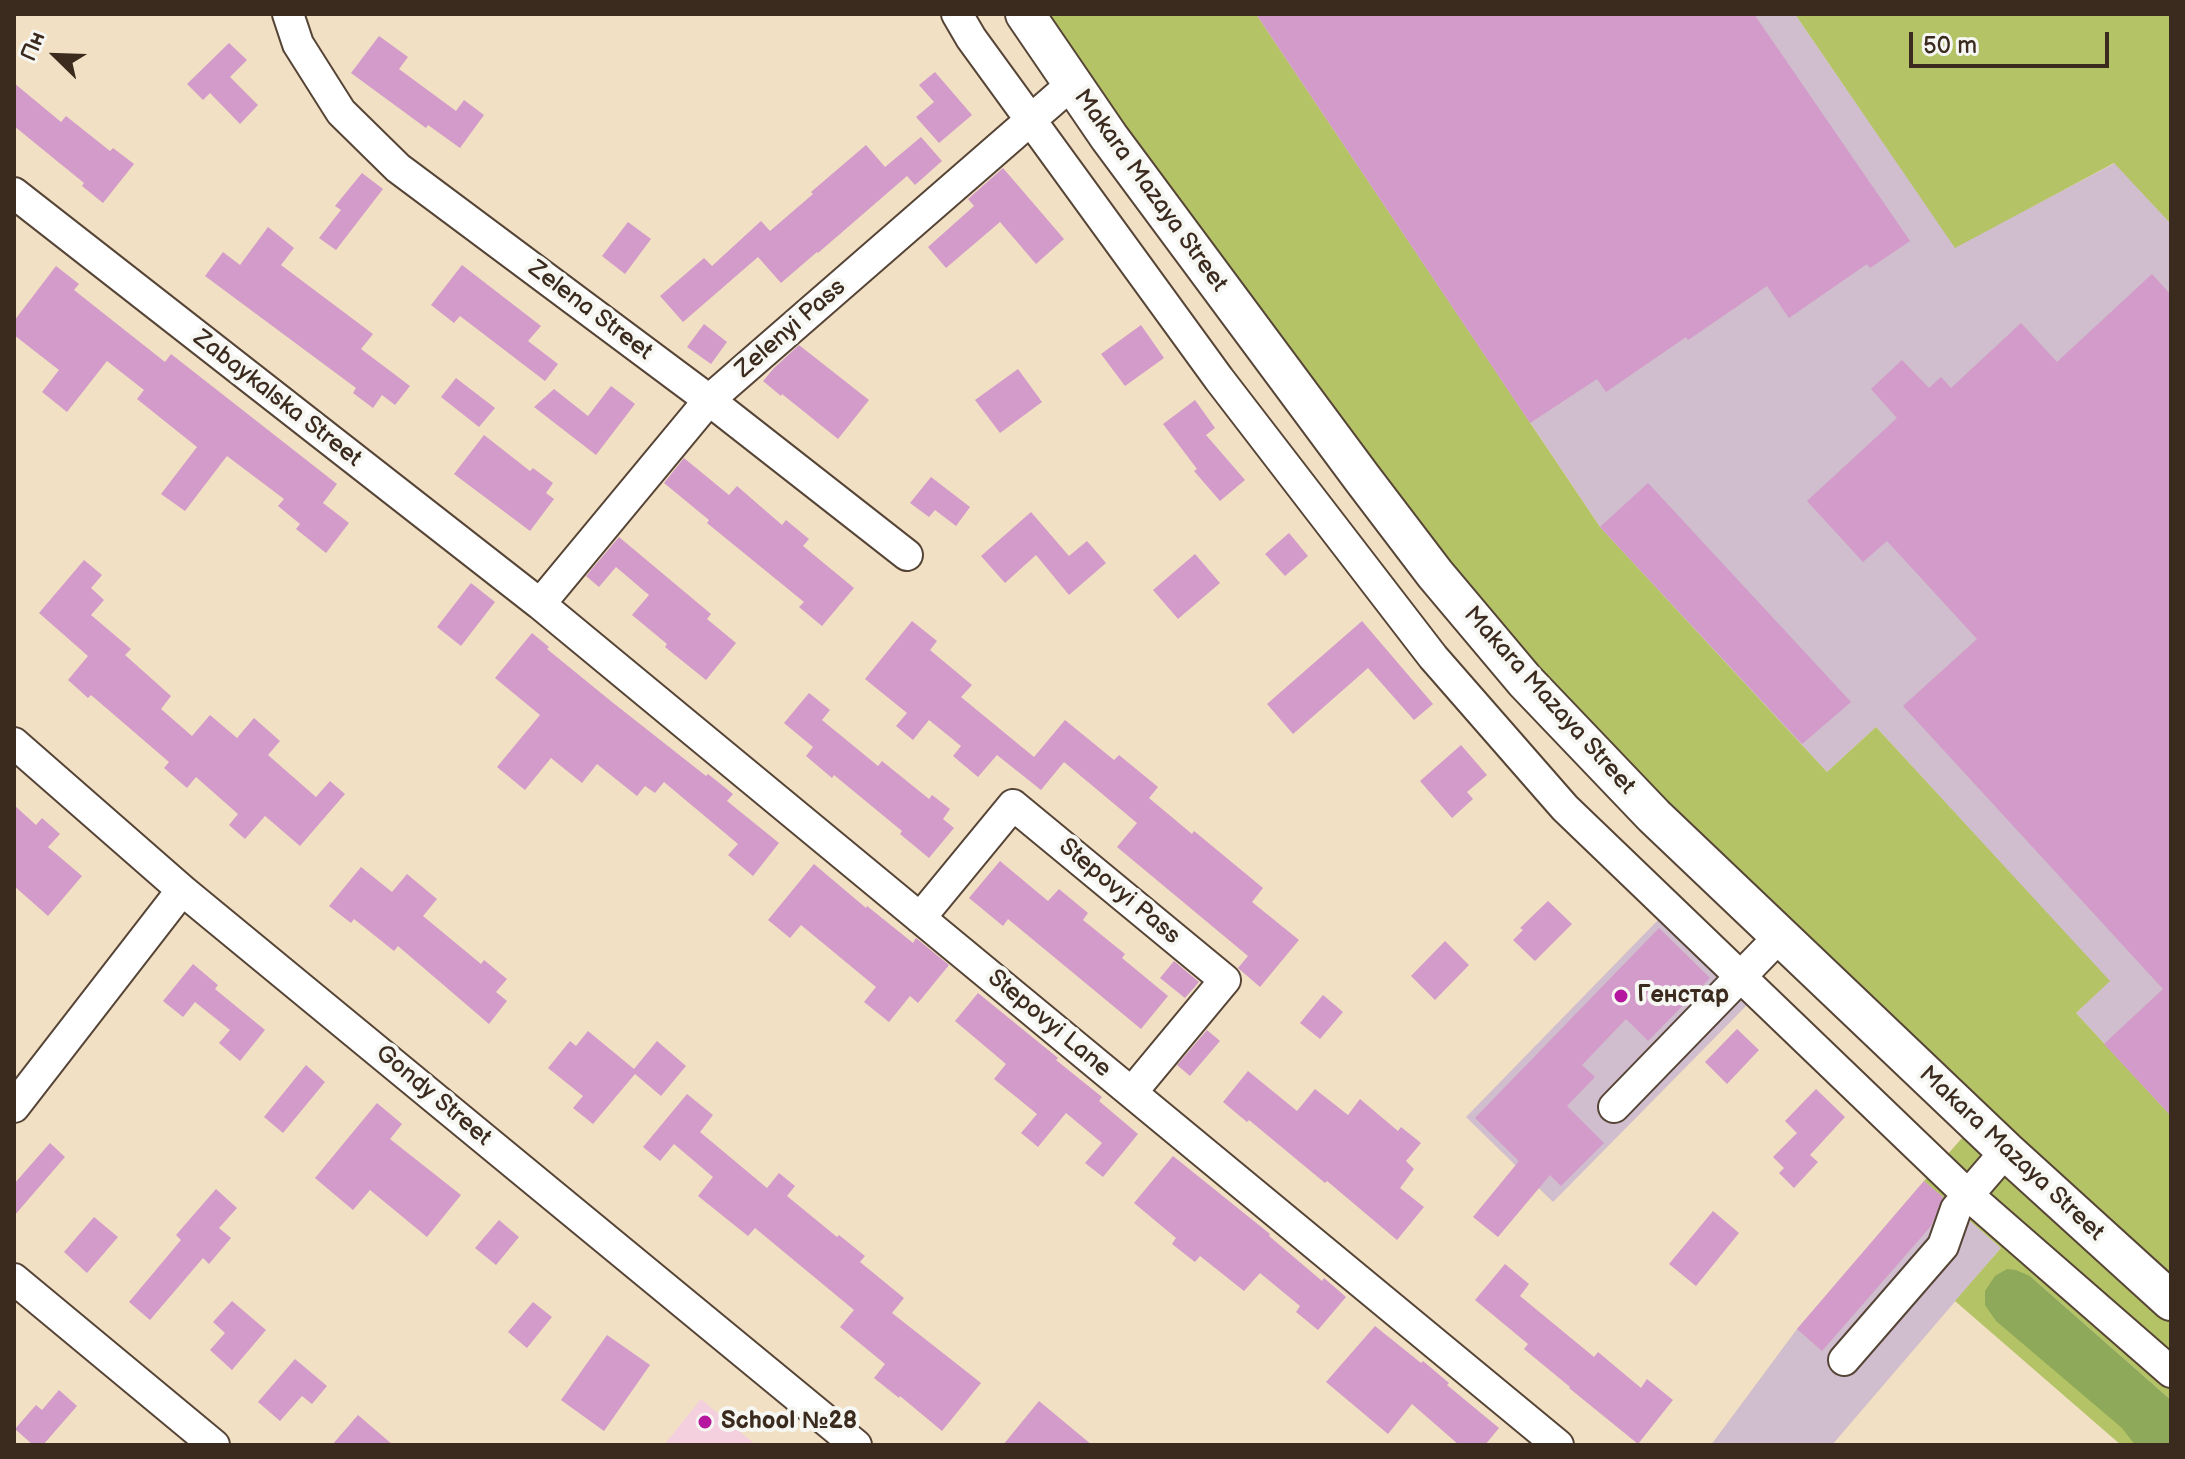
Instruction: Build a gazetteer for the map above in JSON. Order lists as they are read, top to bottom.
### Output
{
  "streets": {
    "main road": ["Makara Mazaya Street"],
    "street": [
      "Zelena Street",
      "Zelenyi Pass",
      "Zabaykalska Street",
      "Stepovyi Pass",
      "Stepovyi Lane",
      "Gondy Street"
    ]
  },
  "crossings": [
    ["Makara Mazaya Street", "Zelenyi Pass"],
    ["Zelena Street", "Zelenyi Pass"],
    ["Zelenyi Pass", "Zabaykalska Street"],
    ["Zelenyi Pass", "Stepovyi Lane"],
    ["Zabaykalska Street", "Stepovyi Lane"],
    ["Stepovyi Pass", "Stepovyi Lane"]
  ],
  "places": ["Генстар", "School №28"],
  "scale_bar": "50 m",
  "north": "top left"
}
